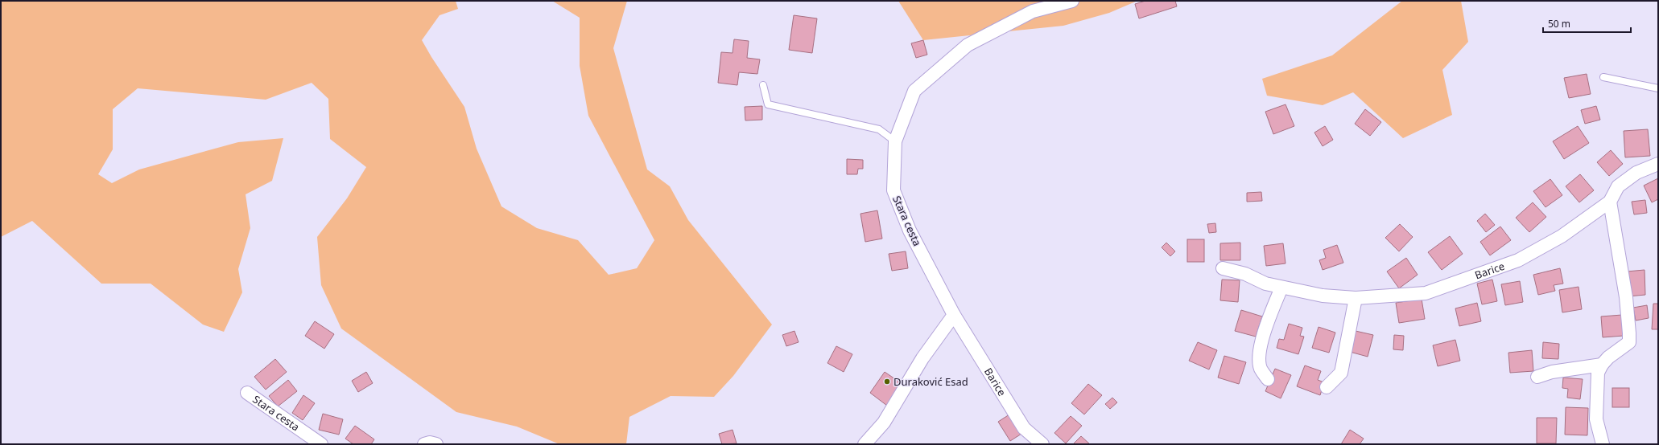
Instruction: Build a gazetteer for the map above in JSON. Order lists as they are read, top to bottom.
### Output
{
  "streets": {
    "street": ["Stara cesta", "Barice"]
  },
  "crossings": [
    ["Stara cesta", "Barice"]
  ],
  "places": ["Duraković Esad"],
  "scale_bar": "50 m"
}
